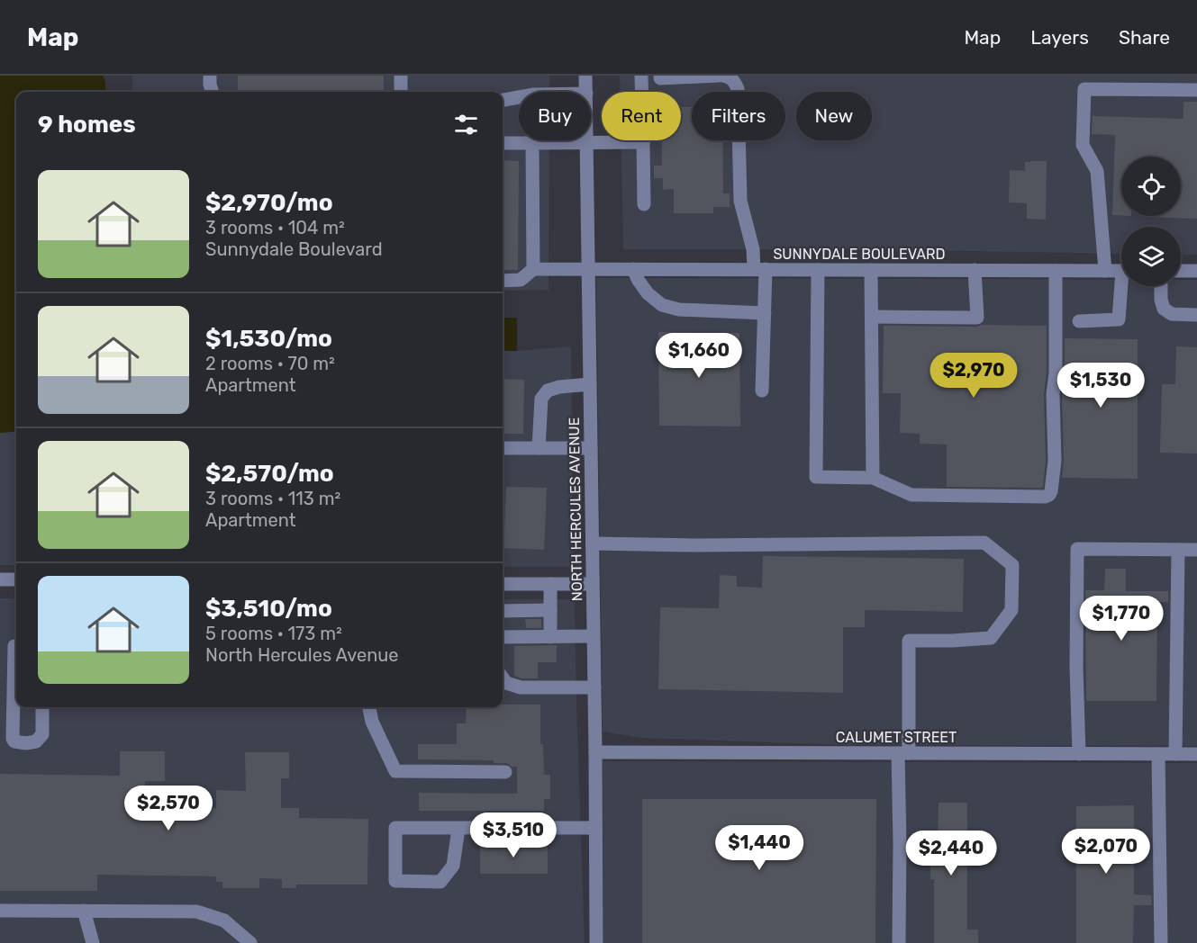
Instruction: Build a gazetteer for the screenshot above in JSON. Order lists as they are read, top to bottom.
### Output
{
  "streets": {
    "street": ["SUNNYDALE BOULEVARD", "NORTH HERCULES AVENUE", "CALUMET STREET"]
  },
  "crossings": [
    ["SUNNYDALE BOULEVARD", "NORTH HERCULES AVENUE"],
    ["NORTH HERCULES AVENUE", "CALUMET STREET"]
  ],
  "page": {
    "header": "Map",
    "nav": ["Map", "Layers", "Share"],
    "chip": [
      "Buy",
      "Rent",
      "Filters",
      "New"
    ],
    "heading": "9 homes",
    "list": [
      {
        "name": "$2,970/mo",
        "note": "3 rooms · 104 m² · Sunnydale Boulevard"
      },
      {
        "name": "$1,530/mo",
        "note": "2 rooms · 70 m² · Apartment"
      },
      {
        "name": "$2,570/mo",
        "note": "3 rooms · 113 m² · Apartment"
      },
      {
        "name": "$3,510/mo",
        "note": "5 rooms · 173 m² · North Hercules Avenue"
      }
    ],
    "price": [
      "$1,660",
      "$2,970",
      "$1,530",
      "$1,770",
      "$2,570",
      "$3,510",
      "$1,440",
      "$2,070",
      "$2,440"
    ]
  }
}
